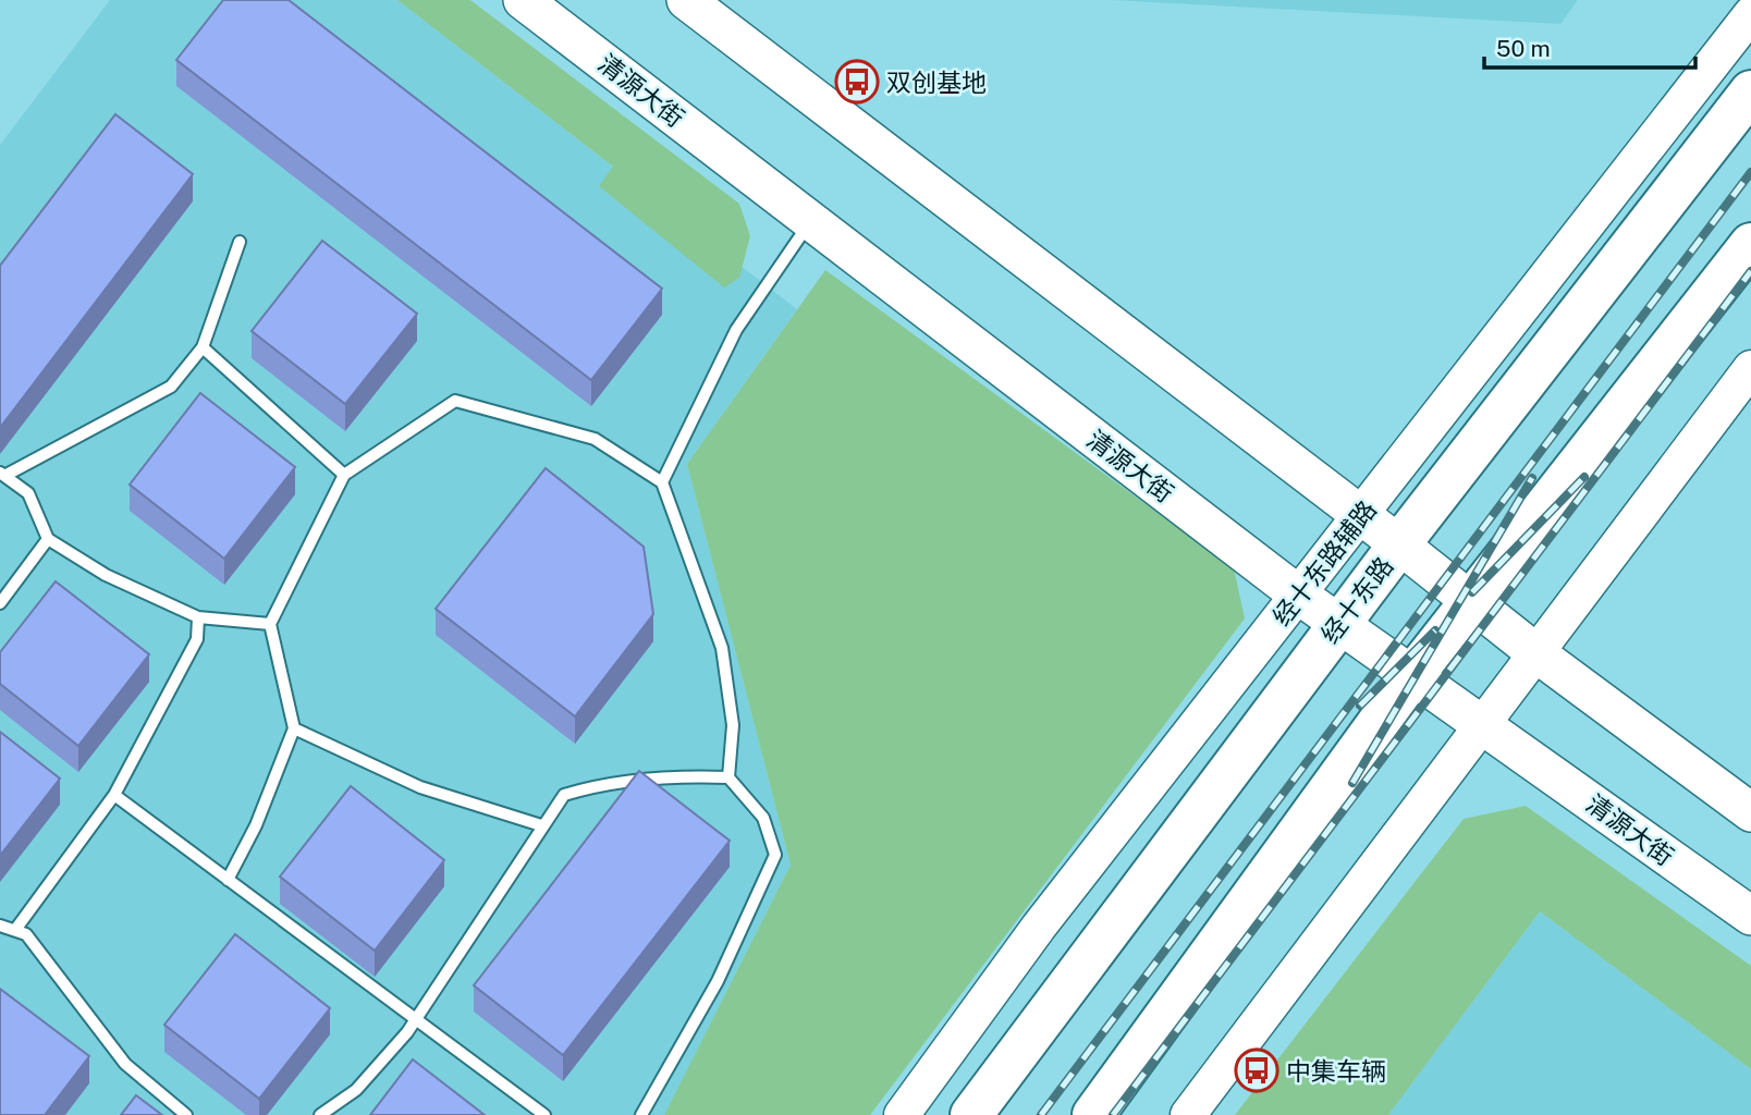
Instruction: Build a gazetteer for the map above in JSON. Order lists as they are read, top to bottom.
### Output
{
  "streets": {
    "highway": ["经十东路"],
    "main road": ["清源大街"],
    "street": ["经十东路辅路"]
  },
  "crossings": [
    ["清源大街", "经十东路辅路"],
    ["清源大街", "经十东路"]
  ],
  "places": {
    "bus stop": ["双创基地", "中集车辆"]
  },
  "scale_bar": "50 m"
}
